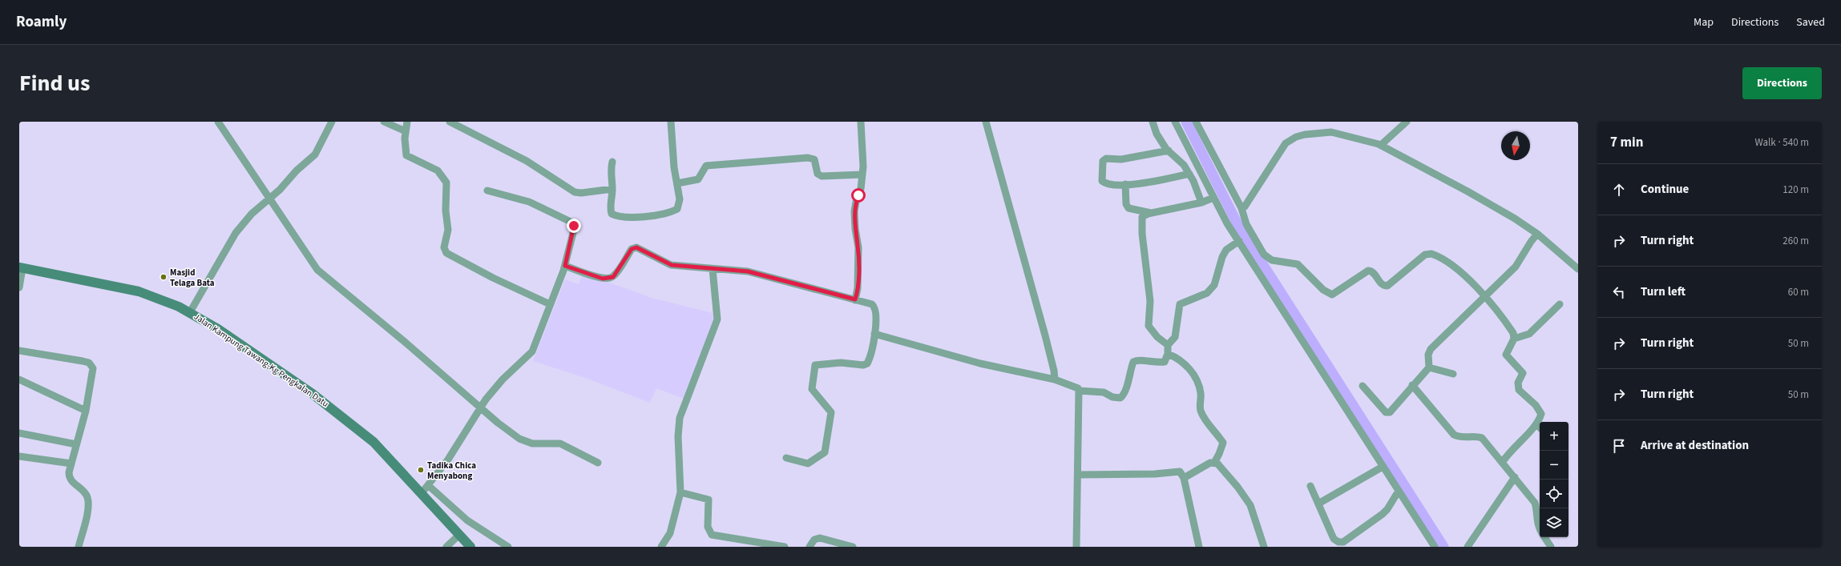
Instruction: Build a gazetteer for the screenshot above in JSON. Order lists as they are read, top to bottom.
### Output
{
  "streets": {
    "street": ["Jalan Kampung Tawang-Kg Pengkalan Datu"]
  },
  "places": ["Masjid Telaga Bata", "Tadika Chica Menyabong"],
  "north": "bottom",
  "page": {
    "header": "Roamly",
    "nav": ["Map", "Directions", "Saved"],
    "title": "Find us",
    "buttons": "Directions",
    "heading": ["7 min", "Walk · 540 m"],
    "list": [
      ["Continue", "120 m"],
      ["Turn right", "260 m"],
      ["Turn left", "60 m"],
      ["Turn right", "50 m"],
      ["Turn right", "50 m"],
      "Arrive at destination"
    ],
    "map_buttons": ["+", "−"]
  }
}
